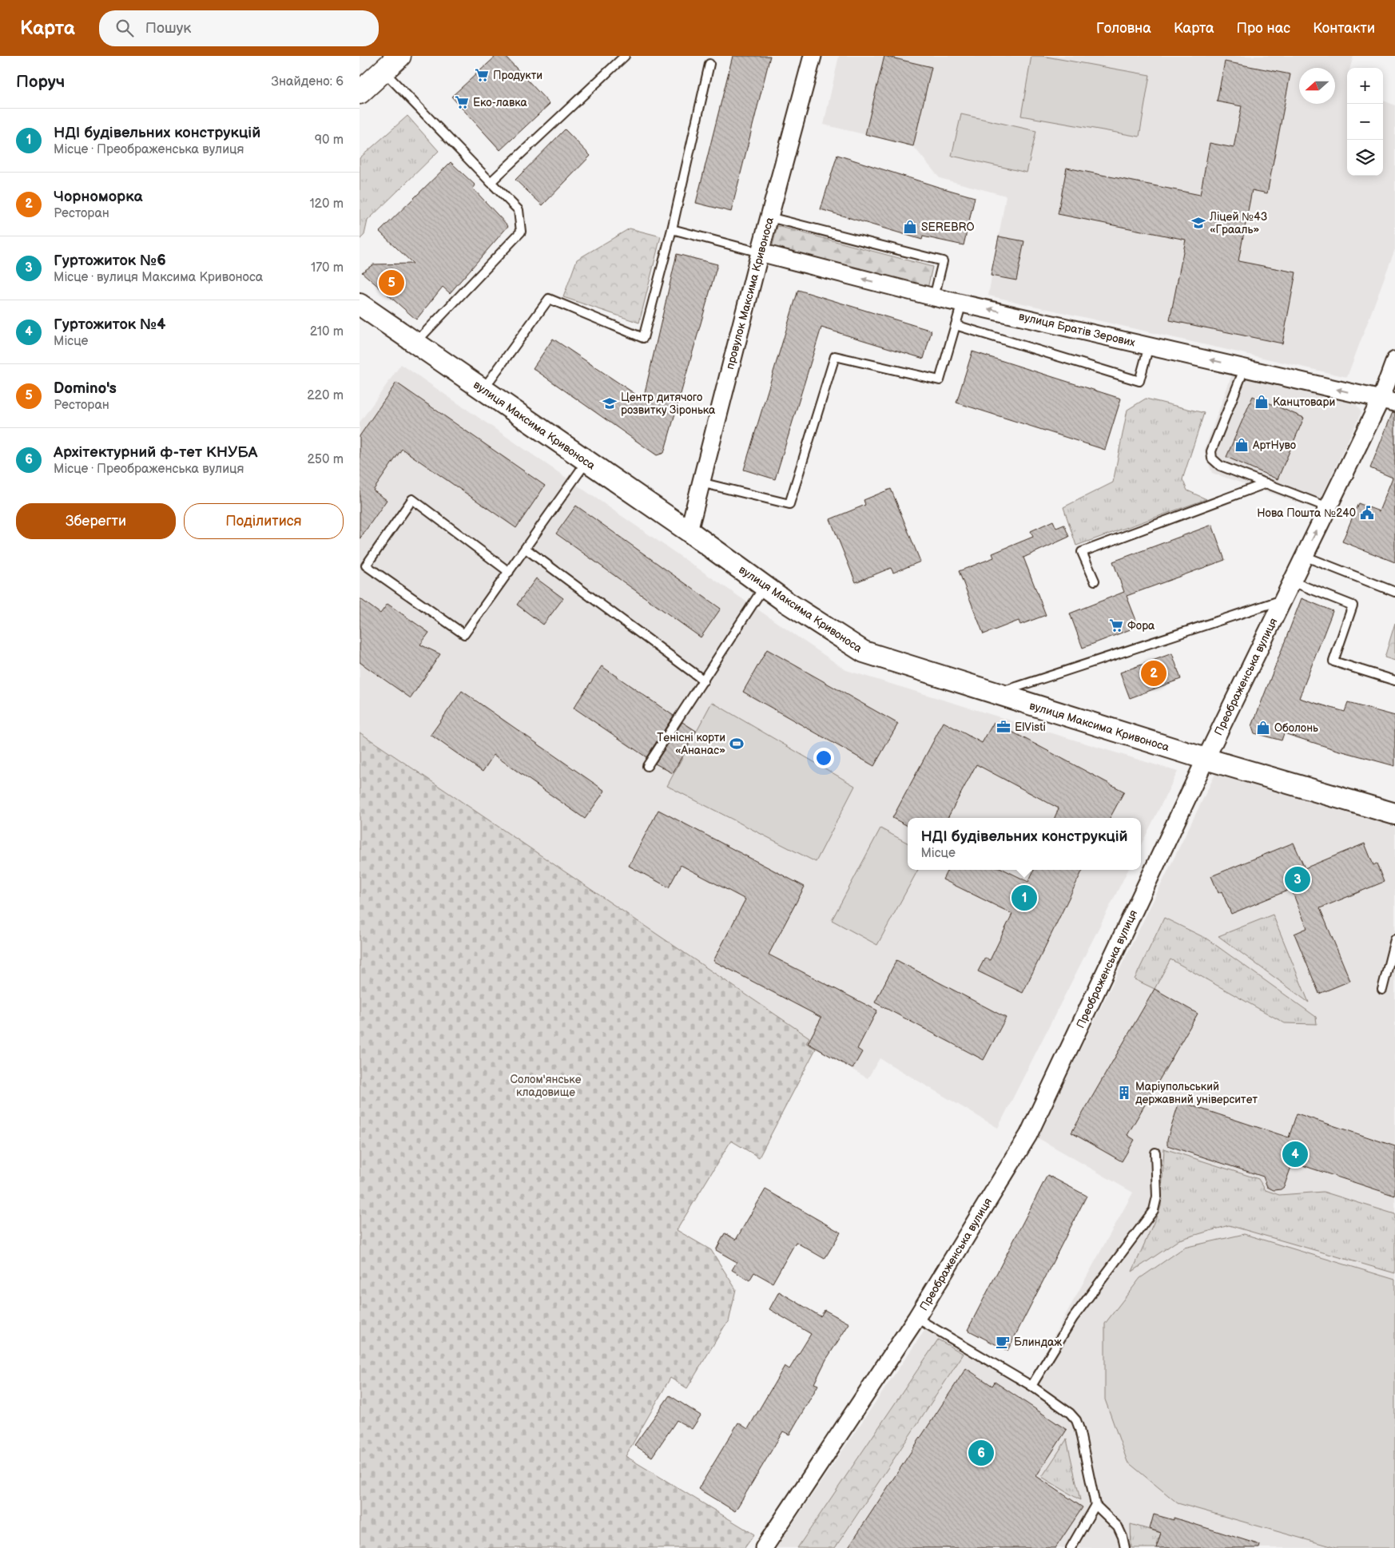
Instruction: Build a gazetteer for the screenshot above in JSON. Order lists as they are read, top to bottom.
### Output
{
  "streets": {
    "street": [
      "провулок Максима Кривоноса",
      "вулиця Братів Зерових",
      "вулиця Максима Кривоноса",
      "Преображенська вулиця"
    ]
  },
  "crossings": [
    ["провулок Максима Кривоноса", "вулиця Братів Зерових"],
    ["провулок Максима Кривоноса", "вулиця Максима Кривоноса"],
    ["вулиця Братів Зерових", "Преображенська вулиця"],
    ["вулиця Максима Кривоноса", "Преображенська вулиця"]
  ],
  "one_way": ["вулиця Братів Зерових"],
  "parks": ["Солом'янське кладовище"],
  "places": {
    "supermarket": ["Продукти", "Еко-лавка", "Фора"],
    "school or university": ["Ліцей №43 «Грааль»", "Центр дитячого розвитку Зіронька"],
    "shop": [
      "SEREBRО",
      "Канцтовари",
      "АртНуво",
      "Оболонь"
    ],
    "public building": ["Нова Пошта №240"],
    "office": ["ElVisti"],
    "sports": ["Тенісні корти «Ананас»"],
    "building": ["Маріупольський державний університет"],
    "cafe": ["Блиндаж"]
  },
  "north": "left",
  "page": {
    "header": "Карта",
    "search": "Пошук",
    "nav": [
      "Головна",
      "Карта",
      "Про нас",
      "Контакти"
    ],
    "heading": ["Поруч", "Знайдено: 6"],
    "map_buttons": ["+", "−"],
    "list": [
      {
        "mark": "1",
        "name": "НДІ будівельних конструкцій",
        "note": "Місце · Преображенська вулиця",
        "value": "90 m"
      },
      {
        "mark": "2",
        "name": "Чорноморка",
        "note": "Ресторан",
        "value": "120 m"
      },
      {
        "mark": "3",
        "name": "Гуртожиток №6",
        "note": "Місце · вулиця Максима Кривоноса",
        "value": "170 m"
      },
      {
        "mark": "4",
        "name": "Гуртожиток №4",
        "note": "Місце",
        "value": "210 m"
      },
      {
        "mark": "5",
        "name": "Domino's",
        "note": "Ресторан",
        "value": "220 m"
      },
      {
        "mark": "6",
        "name": "Архітектурний ф-тет КНУБА",
        "note": "Місце · Преображенська вулиця",
        "value": "250 m"
      }
    ],
    "pins": [
      "5",
      "2",
      "3",
      "1",
      "4",
      "6"
    ],
    "buttons": ["Зберегти", "Поділитися"],
    "popup": ["НДІ будівельних конструкцій", "Місце"]
  }
}
